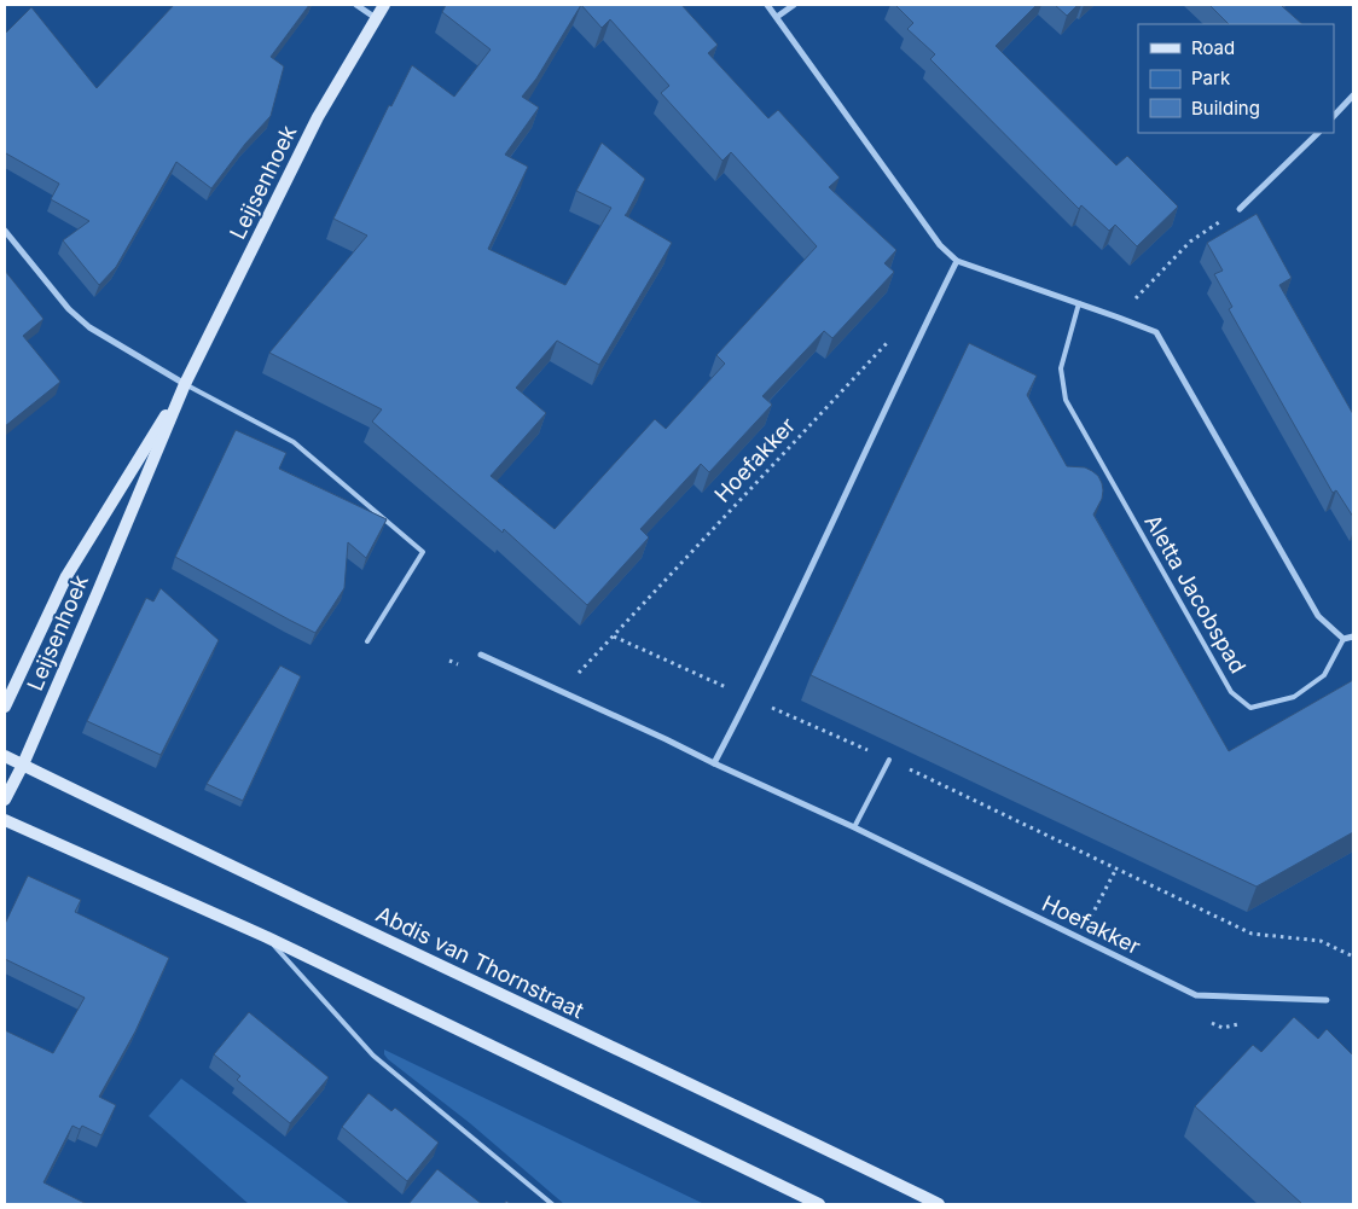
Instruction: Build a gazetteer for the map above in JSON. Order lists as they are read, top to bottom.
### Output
{
  "streets": {
    "main road": ["Leijsenhoek", "Abdis van Thornstraat"],
    "street": ["Hoefakker"],
    "lane": ["Aletta Jacobspad"]
  },
  "crossings": [
    ["Leijsenhoek", "Abdis van Thornstraat"]
  ],
  "legend": ["Road", "Park", "Building"]
}
